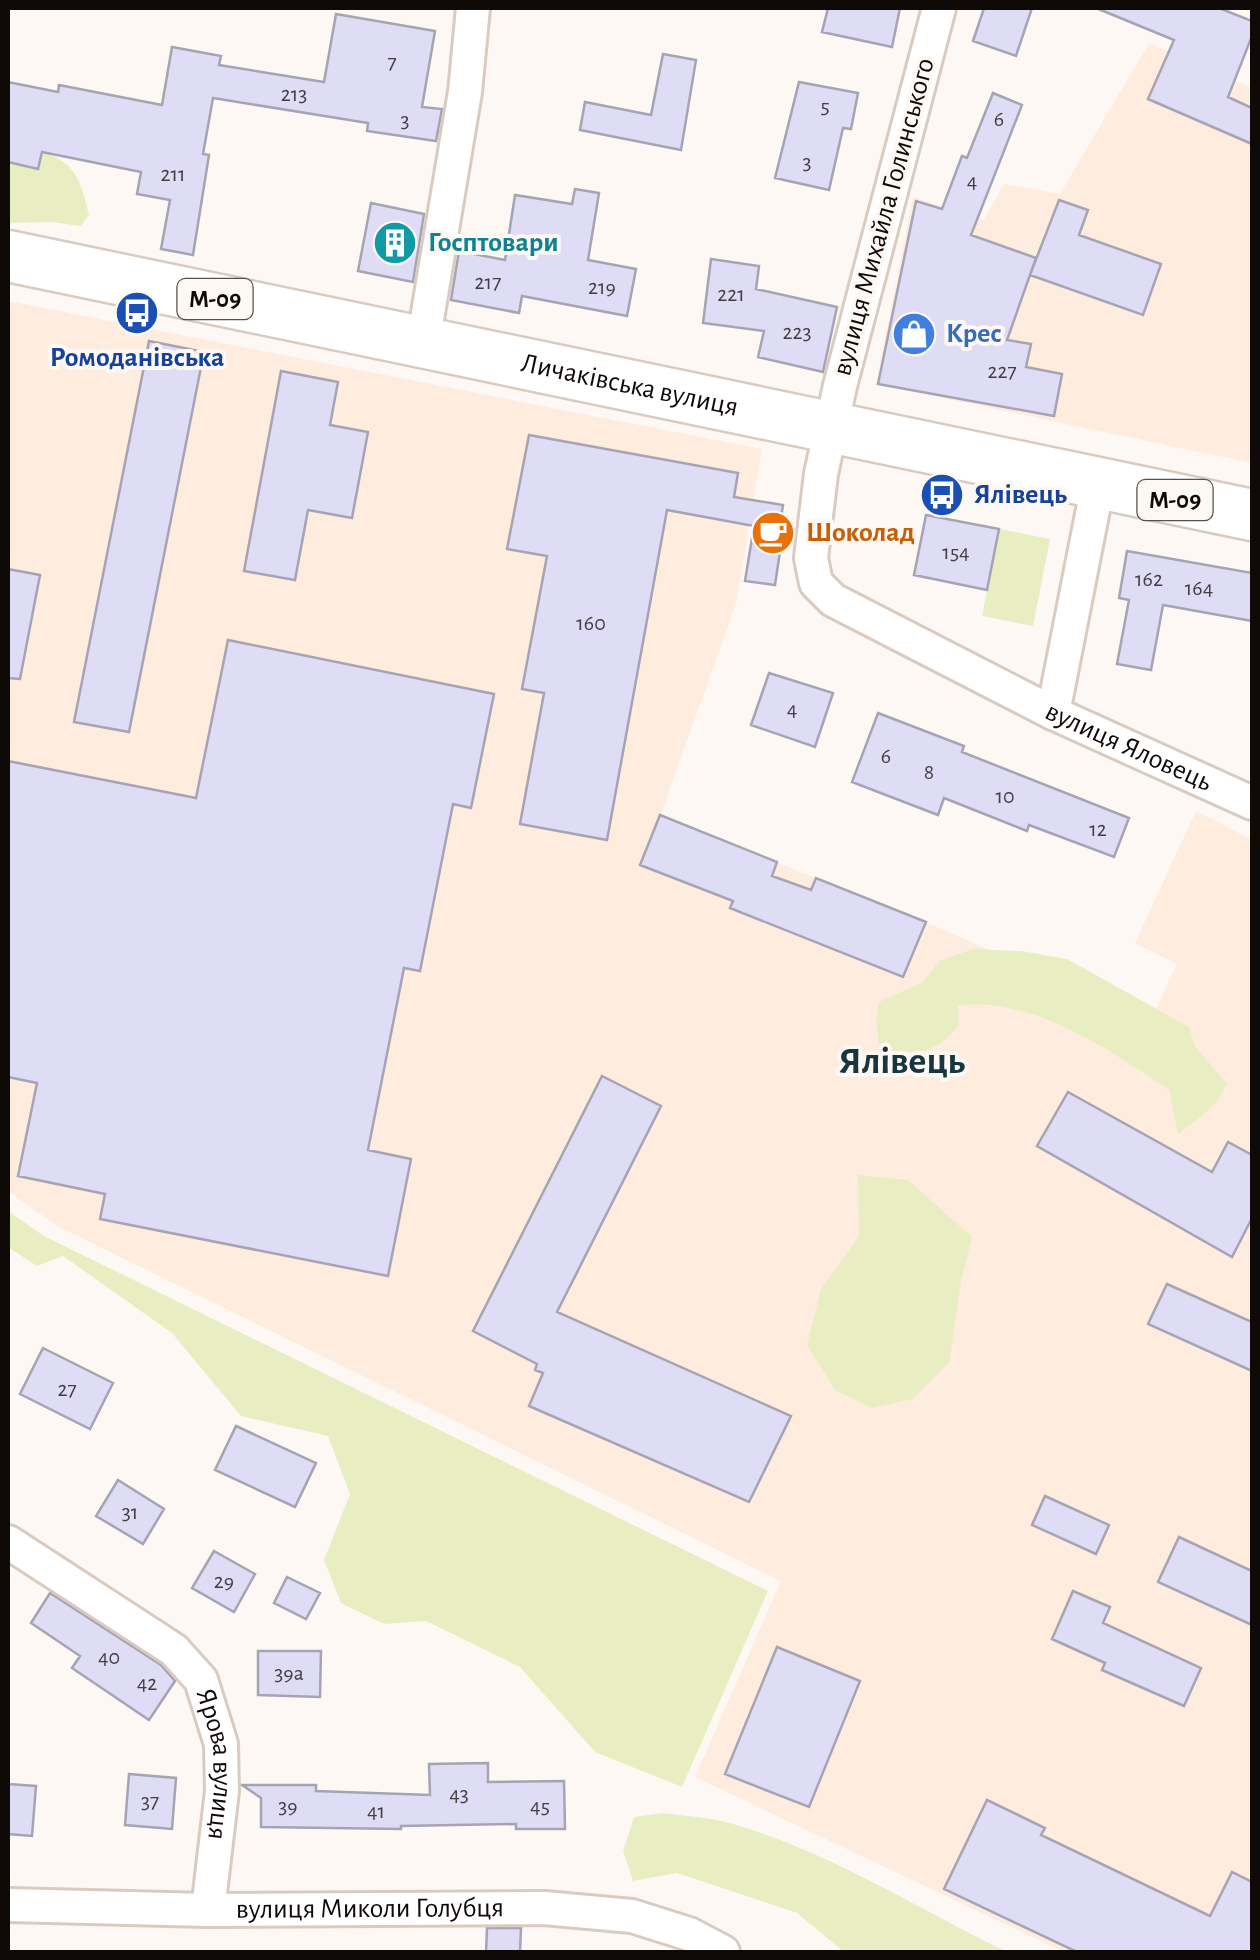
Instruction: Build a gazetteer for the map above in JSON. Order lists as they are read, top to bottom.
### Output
{
  "streets": {
    "main road": ["М-09", "Личаківська вулиця"],
    "street": [
      "вулиця Михайла Голинського",
      "вулиця Яловець",
      "Ярова вулиця",
      "вулиця Миколи Голубця"
    ]
  },
  "crossings": [
    ["вулиця Михайла Голинського", "Личаківська вулиця"],
    ["вулиця Михайла Голинського", "вулиця Яловець"],
    ["Личаківська вулиця", "вулиця Яловець"],
    ["Ярова вулиця", "вулиця Миколи Голубця"]
  ],
  "districts": ["Ялівець"],
  "places": {
    "building": ["Госптовари"],
    "bus stop": ["Ромоданівська", "Ялівець"],
    "shop": ["Крес"],
    "cafe": ["Шоколад"]
  },
  "house_numbers": [
    "7",
    "213",
    "5",
    "6",
    "3",
    "3",
    "211",
    "4",
    "217",
    "219",
    "221",
    "223",
    "227",
    "154",
    "162",
    "164",
    "160",
    "4",
    "6",
    "8",
    "10",
    "12",
    "27",
    "31",
    "29",
    "40",
    "39а",
    "42",
    "43",
    "37",
    "39",
    "45",
    "41"
  ]
}
